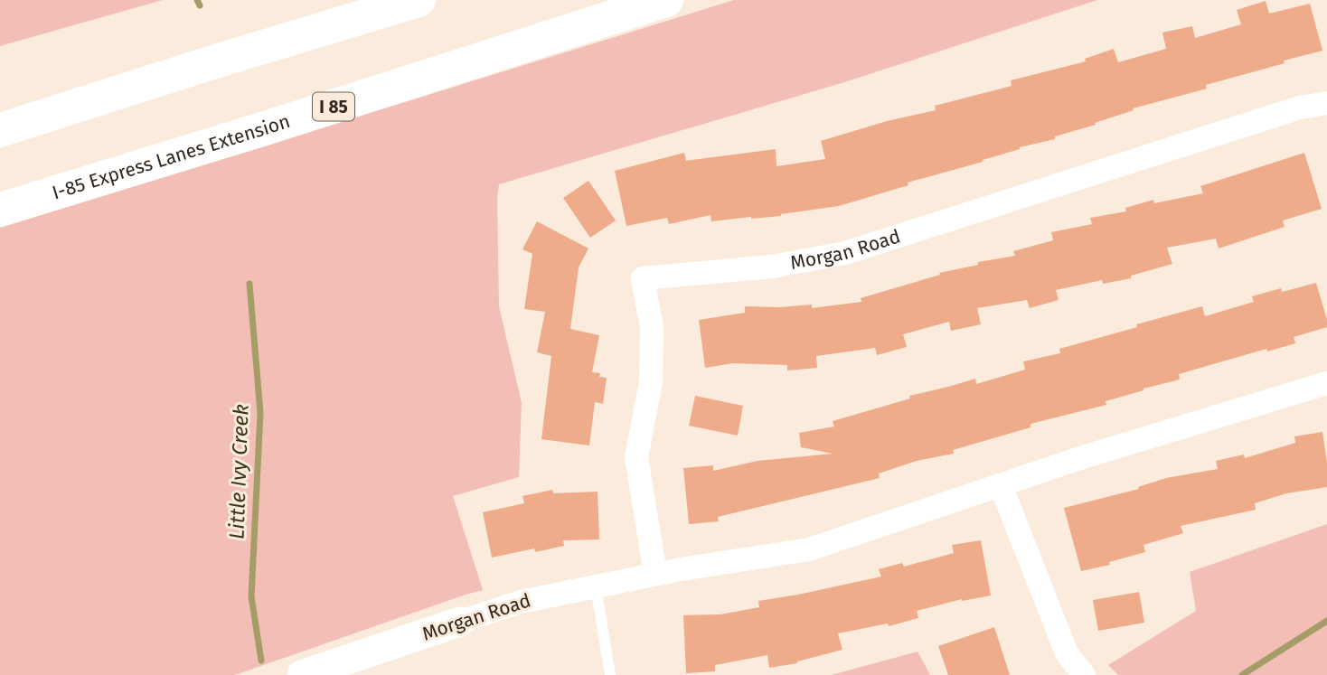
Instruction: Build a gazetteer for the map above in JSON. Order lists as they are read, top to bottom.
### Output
{
  "streets": {
    "highway": ["I 85", "I-85 Express Lanes Extension"],
    "street": ["Morgan Road"]
  },
  "water": ["Little Ivy Creek"]
}
